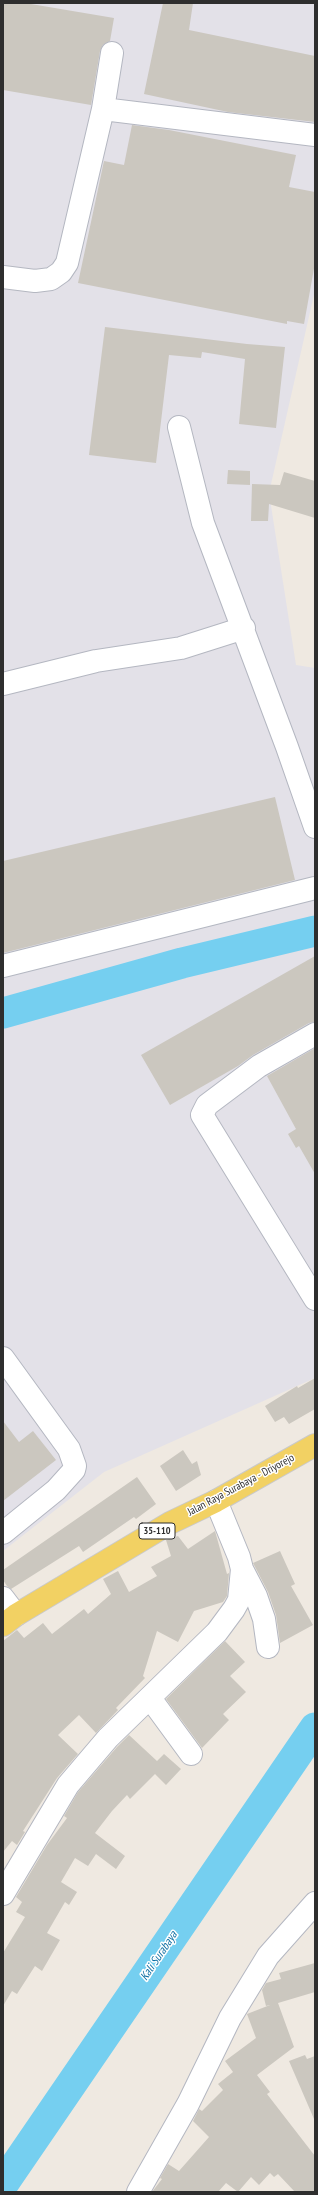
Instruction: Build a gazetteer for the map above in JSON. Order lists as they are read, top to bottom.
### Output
{
  "streets": {
    "main road": ["Jalan Raya Surabaya - Driyorejo", "35-110"]
  },
  "water": ["Kali Surabaya"]
}
